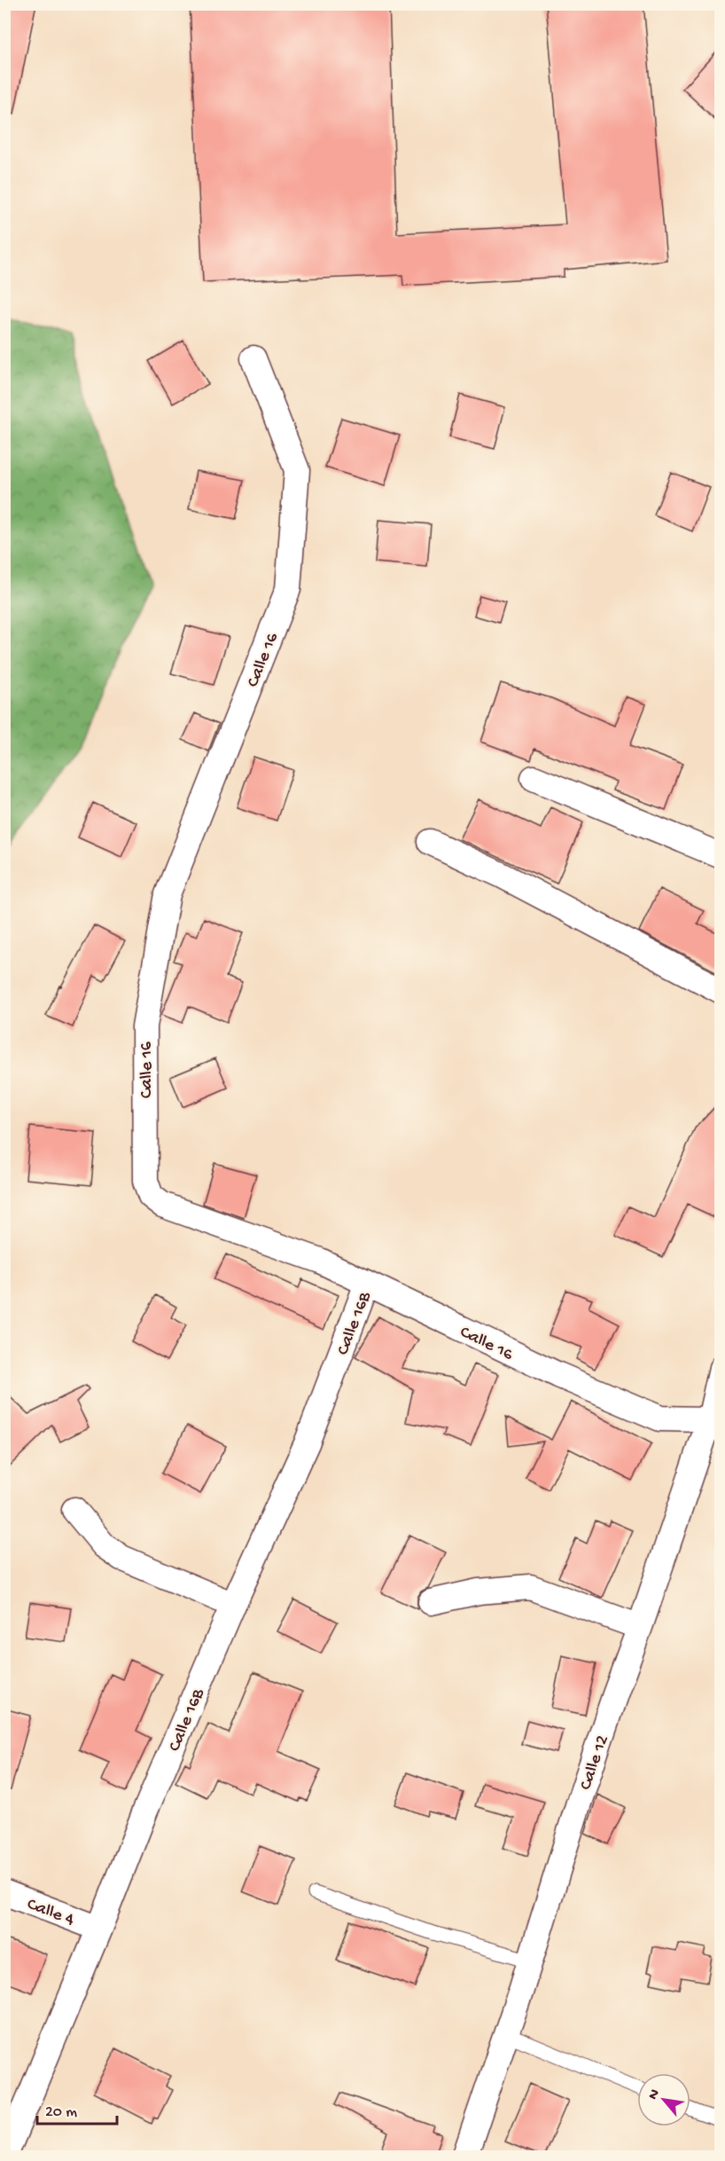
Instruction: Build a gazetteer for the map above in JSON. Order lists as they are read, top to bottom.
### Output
{
  "streets": {
    "street": [
      "Calle 16",
      "Calle 16B",
      "Calle 12",
      "Calle 4"
    ]
  },
  "crossings": [
    ["Calle 16", "Calle 16B"],
    ["Calle 16", "Calle 12"],
    ["Calle 16B", "Calle 4"]
  ],
  "scale_bar": "20 m",
  "north": "top left"
}
